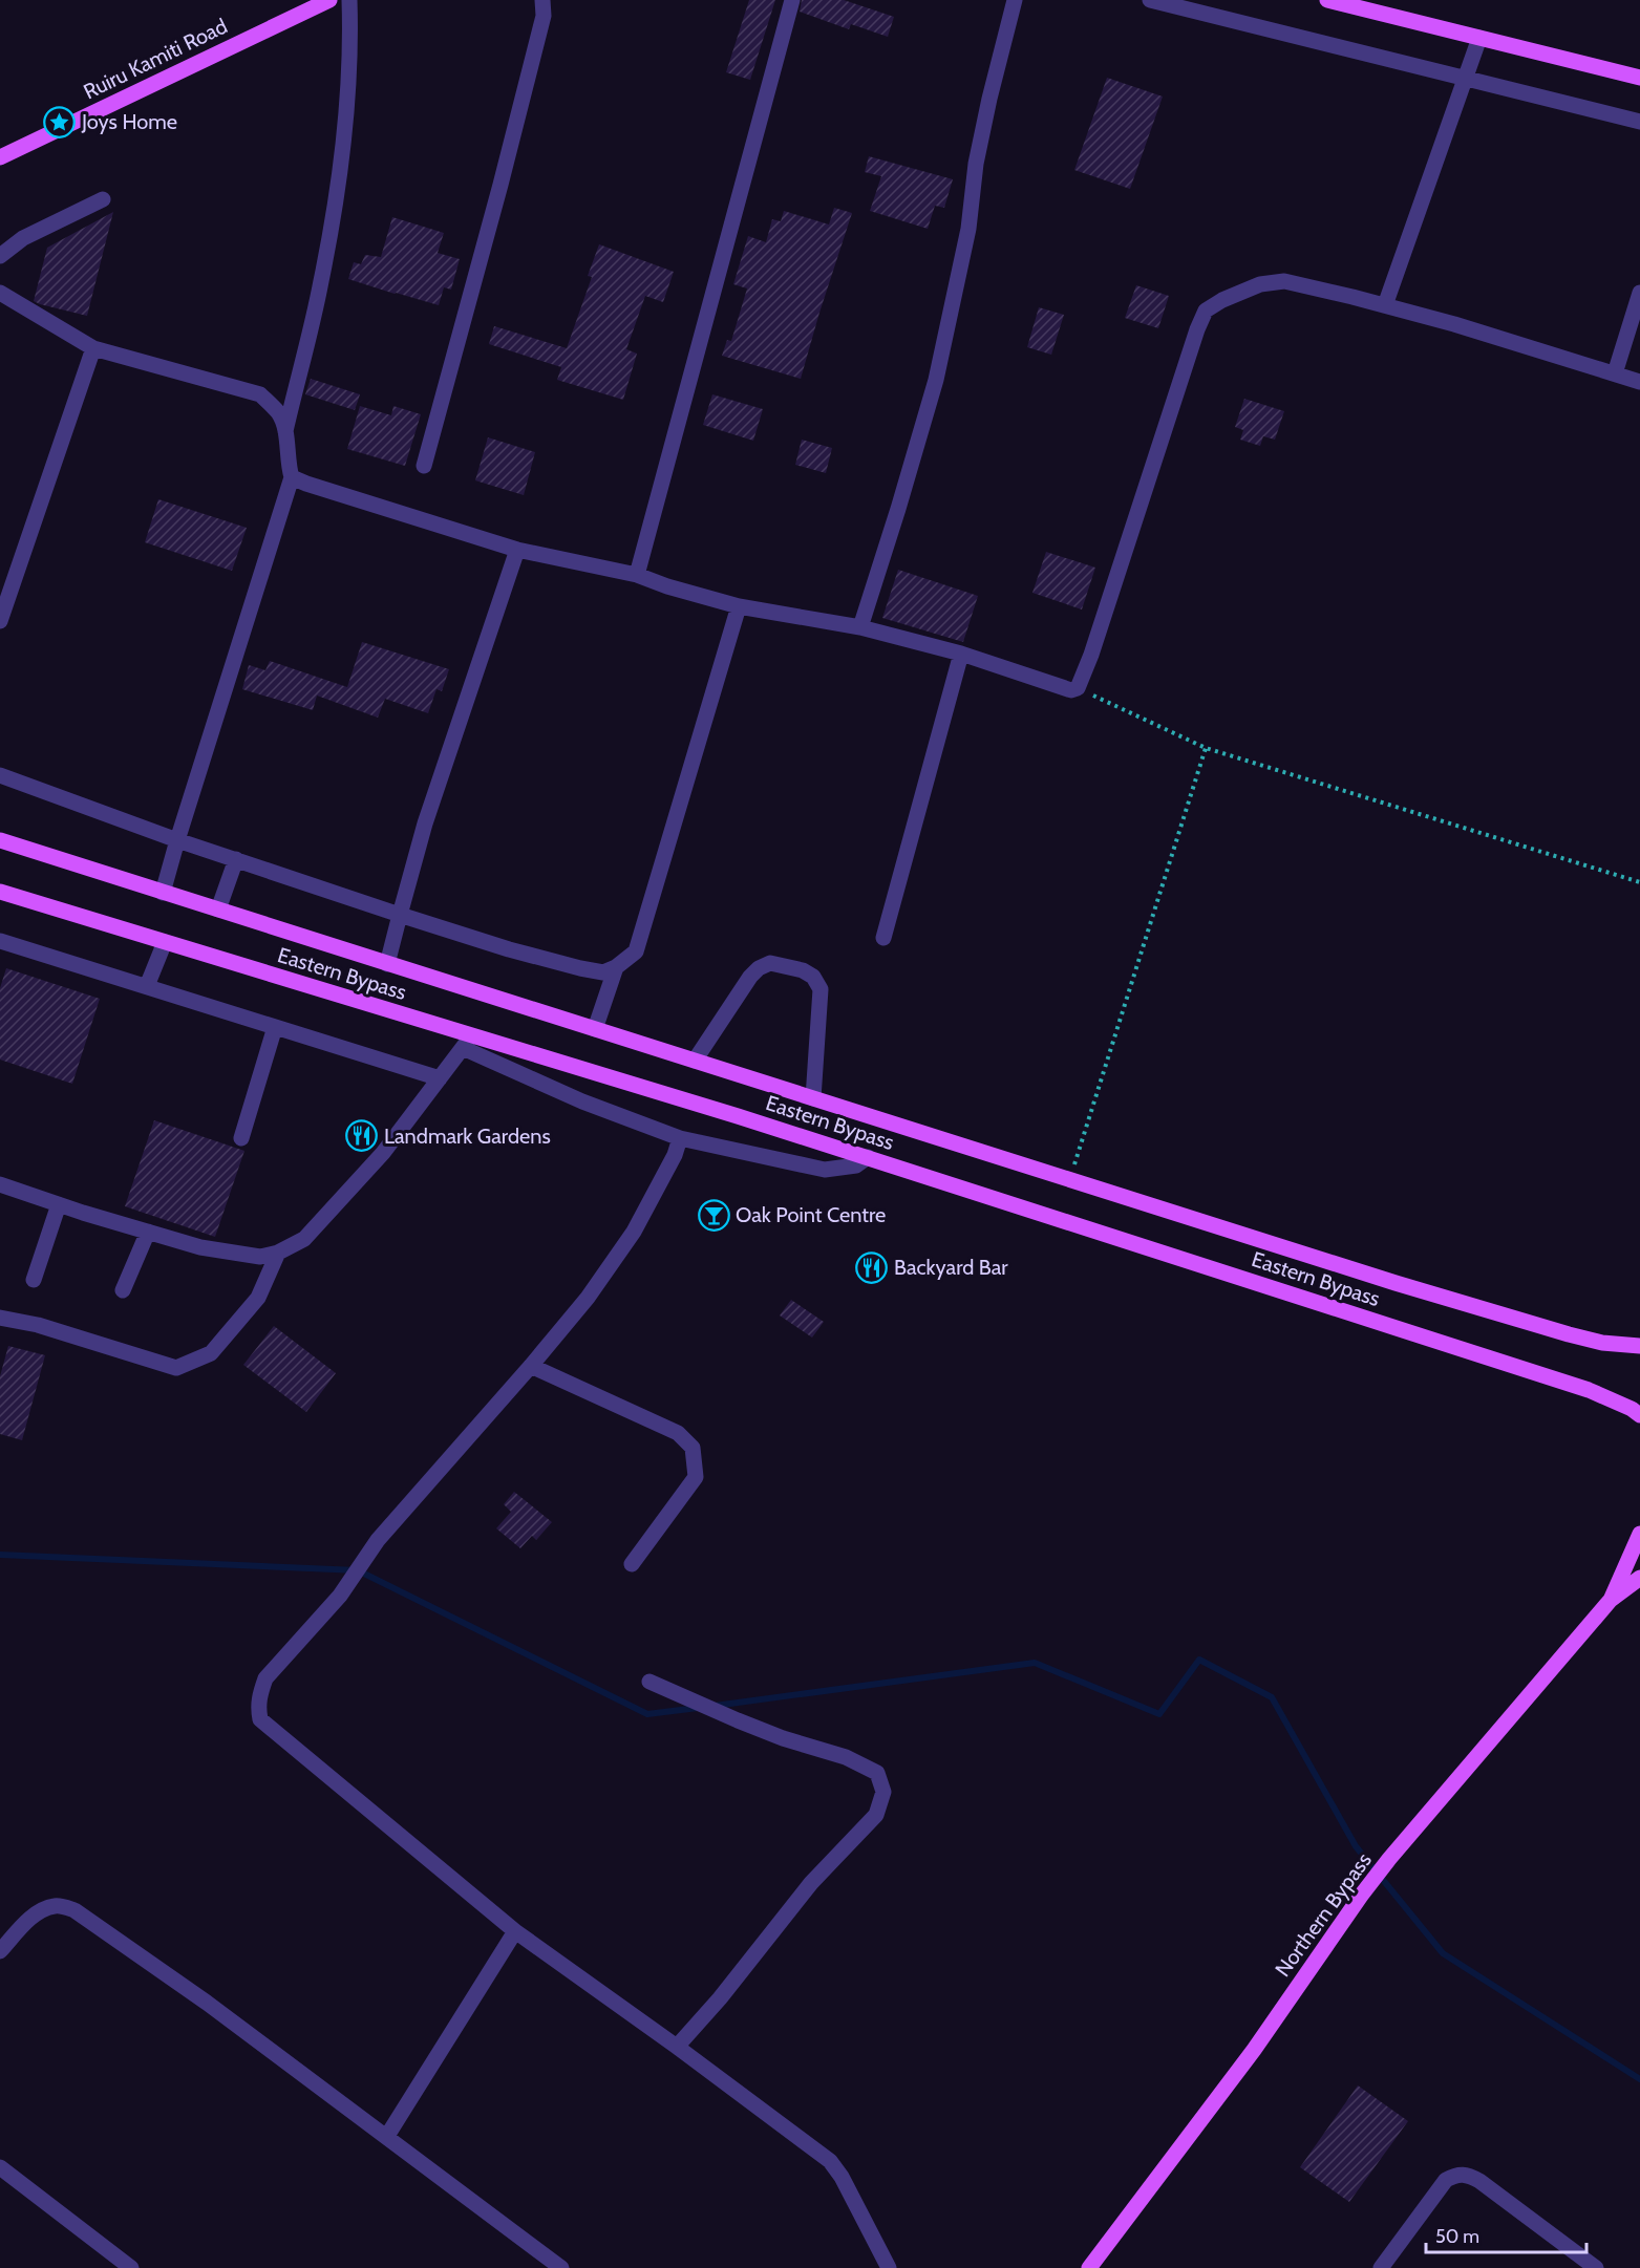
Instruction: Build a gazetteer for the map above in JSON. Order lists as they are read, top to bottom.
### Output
{
  "streets": {
    "main road": ["Ruiru Kamiti Road", "Eastern Bypass", "Northern Bypass"]
  },
  "places": {
    "place": ["Joys Home"],
    "restaurant": ["Landmark Gardens", "Backyard Bar"],
    "bar": ["Oak Point Centre"]
  },
  "scale_bar": "50 m"
}
